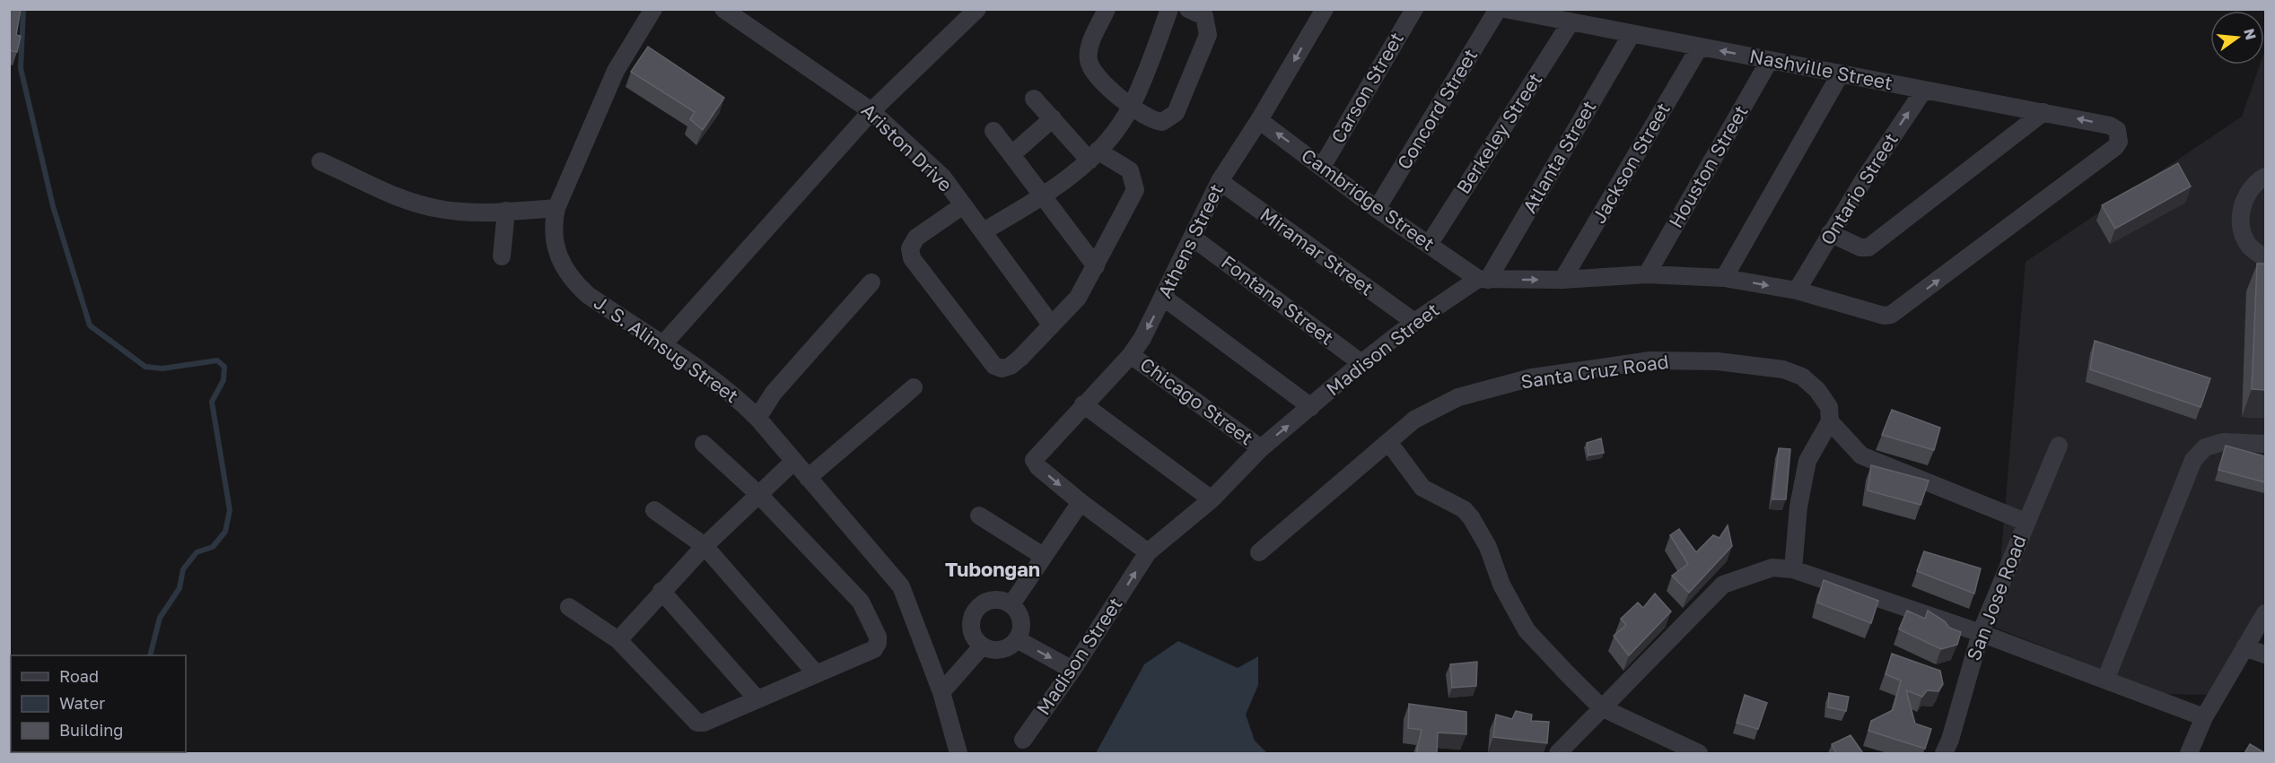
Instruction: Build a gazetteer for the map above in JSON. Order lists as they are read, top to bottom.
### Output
{
  "streets": {
    "street": [
      "Nashville Street",
      "Carson Street",
      "Concord Street",
      "Berkeley Street",
      "Ariston Drive",
      "Atlanta Street",
      "Jackson Street",
      "Houston Street",
      "Ontario Street",
      "Cambridge Street",
      "Athens Street",
      "Miramar Street",
      "Fontana Street",
      "J. S. Alinsug Street",
      "Madison Street",
      "Santa Cruz Road",
      "Chicago Street",
      "San Jose Road"
    ]
  },
  "crossings": [
    ["Nashville Street", "Berkeley Street"],
    ["Nashville Street", "Atlanta Street"],
    ["Nashville Street", "Jackson Street"],
    ["Nashville Street", "Houston Street"],
    ["Nashville Street", "Ontario Street"],
    ["Carson Street", "Cambridge Street"],
    ["Concord Street", "Cambridge Street"],
    ["Berkeley Street", "Cambridge Street"],
    ["Atlanta Street", "Cambridge Street"],
    ["Atlanta Street", "Madison Street"],
    ["Cambridge Street", "Athens Street"],
    ["Cambridge Street", "Madison Street"],
    ["Athens Street", "Miramar Street"],
    ["Athens Street", "Fontana Street"],
    ["Athens Street", "Chicago Street"],
    ["Miramar Street", "Madison Street"],
    ["Fontana Street", "Madison Street"],
    ["Madison Street", "Chicago Street"],
    ["Santa Cruz Road", "San Jose Road"]
  ],
  "districts": ["Tubongan"],
  "legend": ["Road", "Water", "Building"],
  "north": "right"
}
